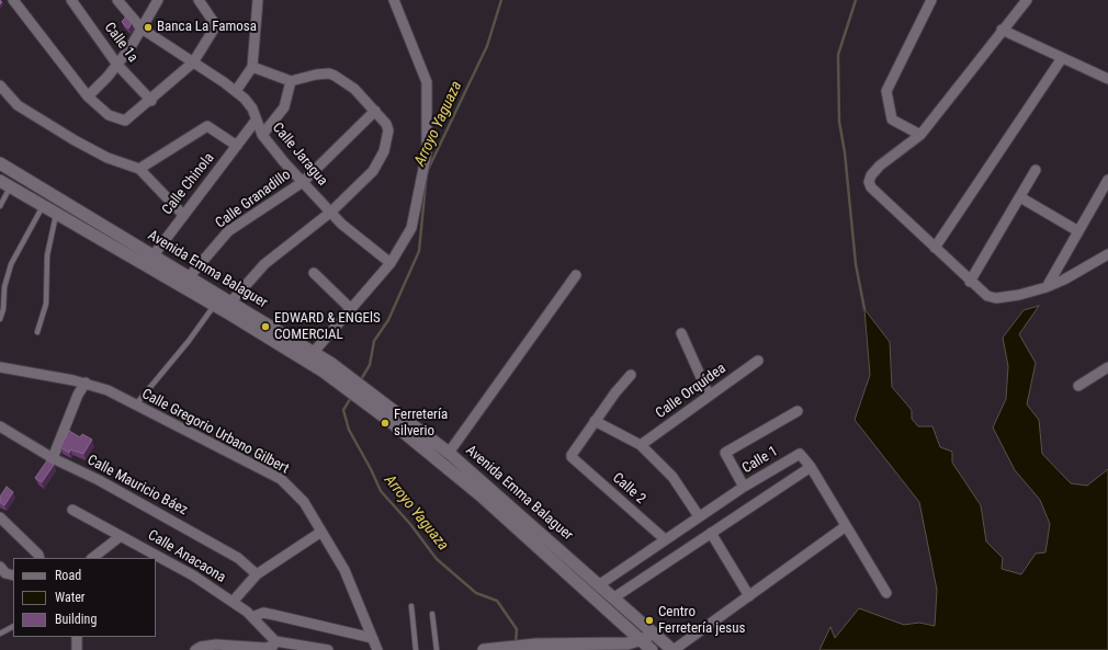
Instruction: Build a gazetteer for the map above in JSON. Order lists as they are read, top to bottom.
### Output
{
  "streets": {
    "street": [
      "Calle 1a",
      "Calle Jaragua",
      "Calle Chinola",
      "Calle Granadillo",
      "Avenida Emma Balaguer",
      "Calle Orquídea",
      "Calle Gregorio Urbano Gilbert",
      "Calle 1",
      "Calle Mauricio Báez",
      "Calle 2",
      "Calle Anacaona"
    ]
  },
  "crossings": [
    ["Calle Jaragua", "Calle Chinola"],
    ["Calle Jaragua", "Calle Granadillo"],
    ["Calle Chinola", "Avenida Emma Balaguer"],
    ["Calle Granadillo", "Avenida Emma Balaguer"],
    ["Avenida Emma Balaguer", "Calle 1"],
    ["Calle 1", "Calle 2"]
  ],
  "water": ["Arroyo Yaguaza"],
  "places": [
    "Banca La Famosa",
    "EDWARD & ENGElS COMERCIAL",
    "Ferretería silverio",
    "Centro Ferretería jesus"
  ],
  "legend": ["Road", "Water", "Building"]
}
